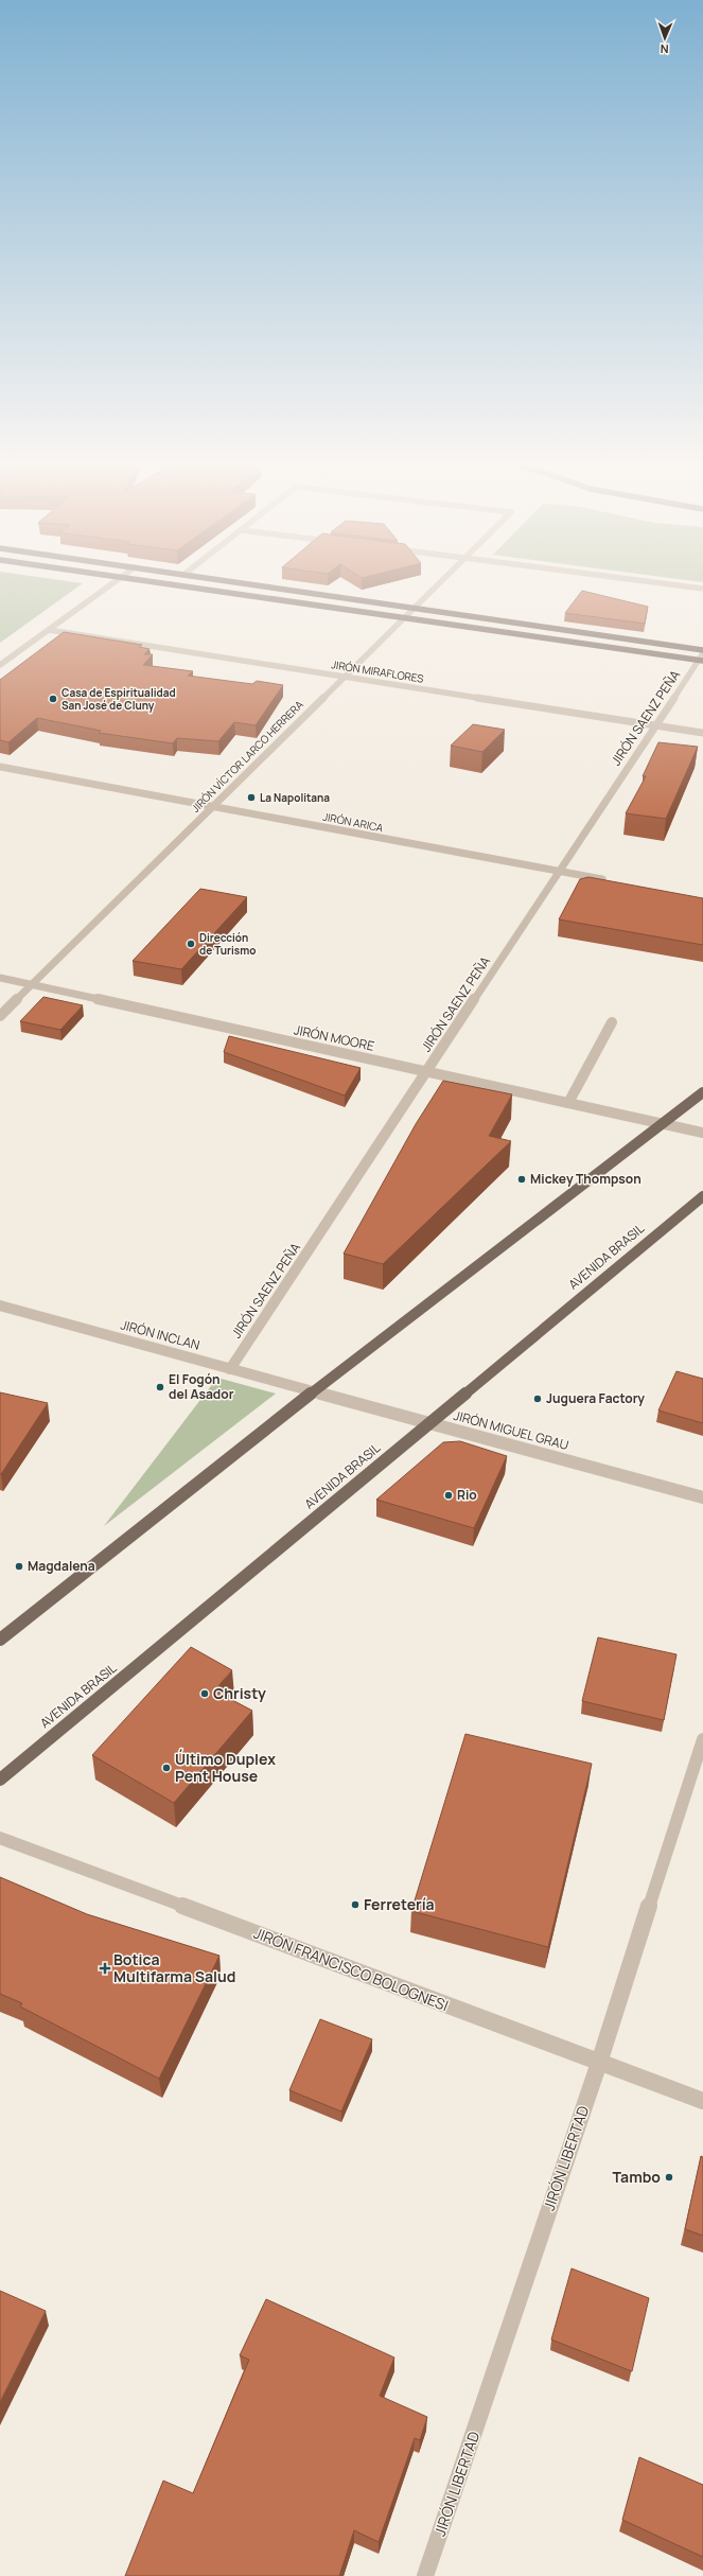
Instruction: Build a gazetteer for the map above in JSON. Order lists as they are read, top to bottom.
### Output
{
  "streets": {
    "main road": ["AVENIDA BRASIL"],
    "street": [
      "JIRÓN MIRAFLORES",
      "JIRÓN SAENZ PEÑA",
      "JIRÓN VÍCTOR LARCO HERRERA",
      "JIRÓN ARICA",
      "JIRÓN MOORE",
      "JIRÓN INCLAN",
      "JIRÓN MIGUEL GRAU",
      "JIRÓN FRANCISCO BOLOGNESI",
      "JIRÓN LIBERTAD"
    ]
  },
  "crossings": [
    ["JIRÓN MIRAFLORES", "JIRÓN SAENZ PEÑA"],
    ["JIRÓN MIRAFLORES", "JIRÓN VÍCTOR LARCO HERRERA"],
    ["JIRÓN SAENZ PEÑA", "JIRÓN ARICA"],
    ["JIRÓN SAENZ PEÑA", "JIRÓN MOORE"],
    ["JIRÓN SAENZ PEÑA", "JIRÓN INCLAN"],
    ["JIRÓN VÍCTOR LARCO HERRERA", "JIRÓN ARICA"],
    ["JIRÓN VÍCTOR LARCO HERRERA", "JIRÓN MOORE"],
    ["AVENIDA BRASIL", "JIRÓN MIGUEL GRAU"],
    ["JIRÓN INCLAN", "JIRÓN MIGUEL GRAU"],
    ["JIRÓN FRANCISCO BOLOGNESI", "JIRÓN LIBERTAD"]
  ],
  "places": {
    "other": [
      "Casa de Espiritualidad San José de Cluny",
      "La Napolitana",
      "Dirección de Turismo",
      "Mickey Thompson",
      "El Fogón del Asador",
      "Juguera Factory",
      "Rio",
      "Magdalena",
      "Christy",
      "Último Duplex Pent House",
      "Ferretería",
      "Tambo"
    ],
    "health": ["Botica Multifarma Salud"]
  },
  "north": "bottom"
}
